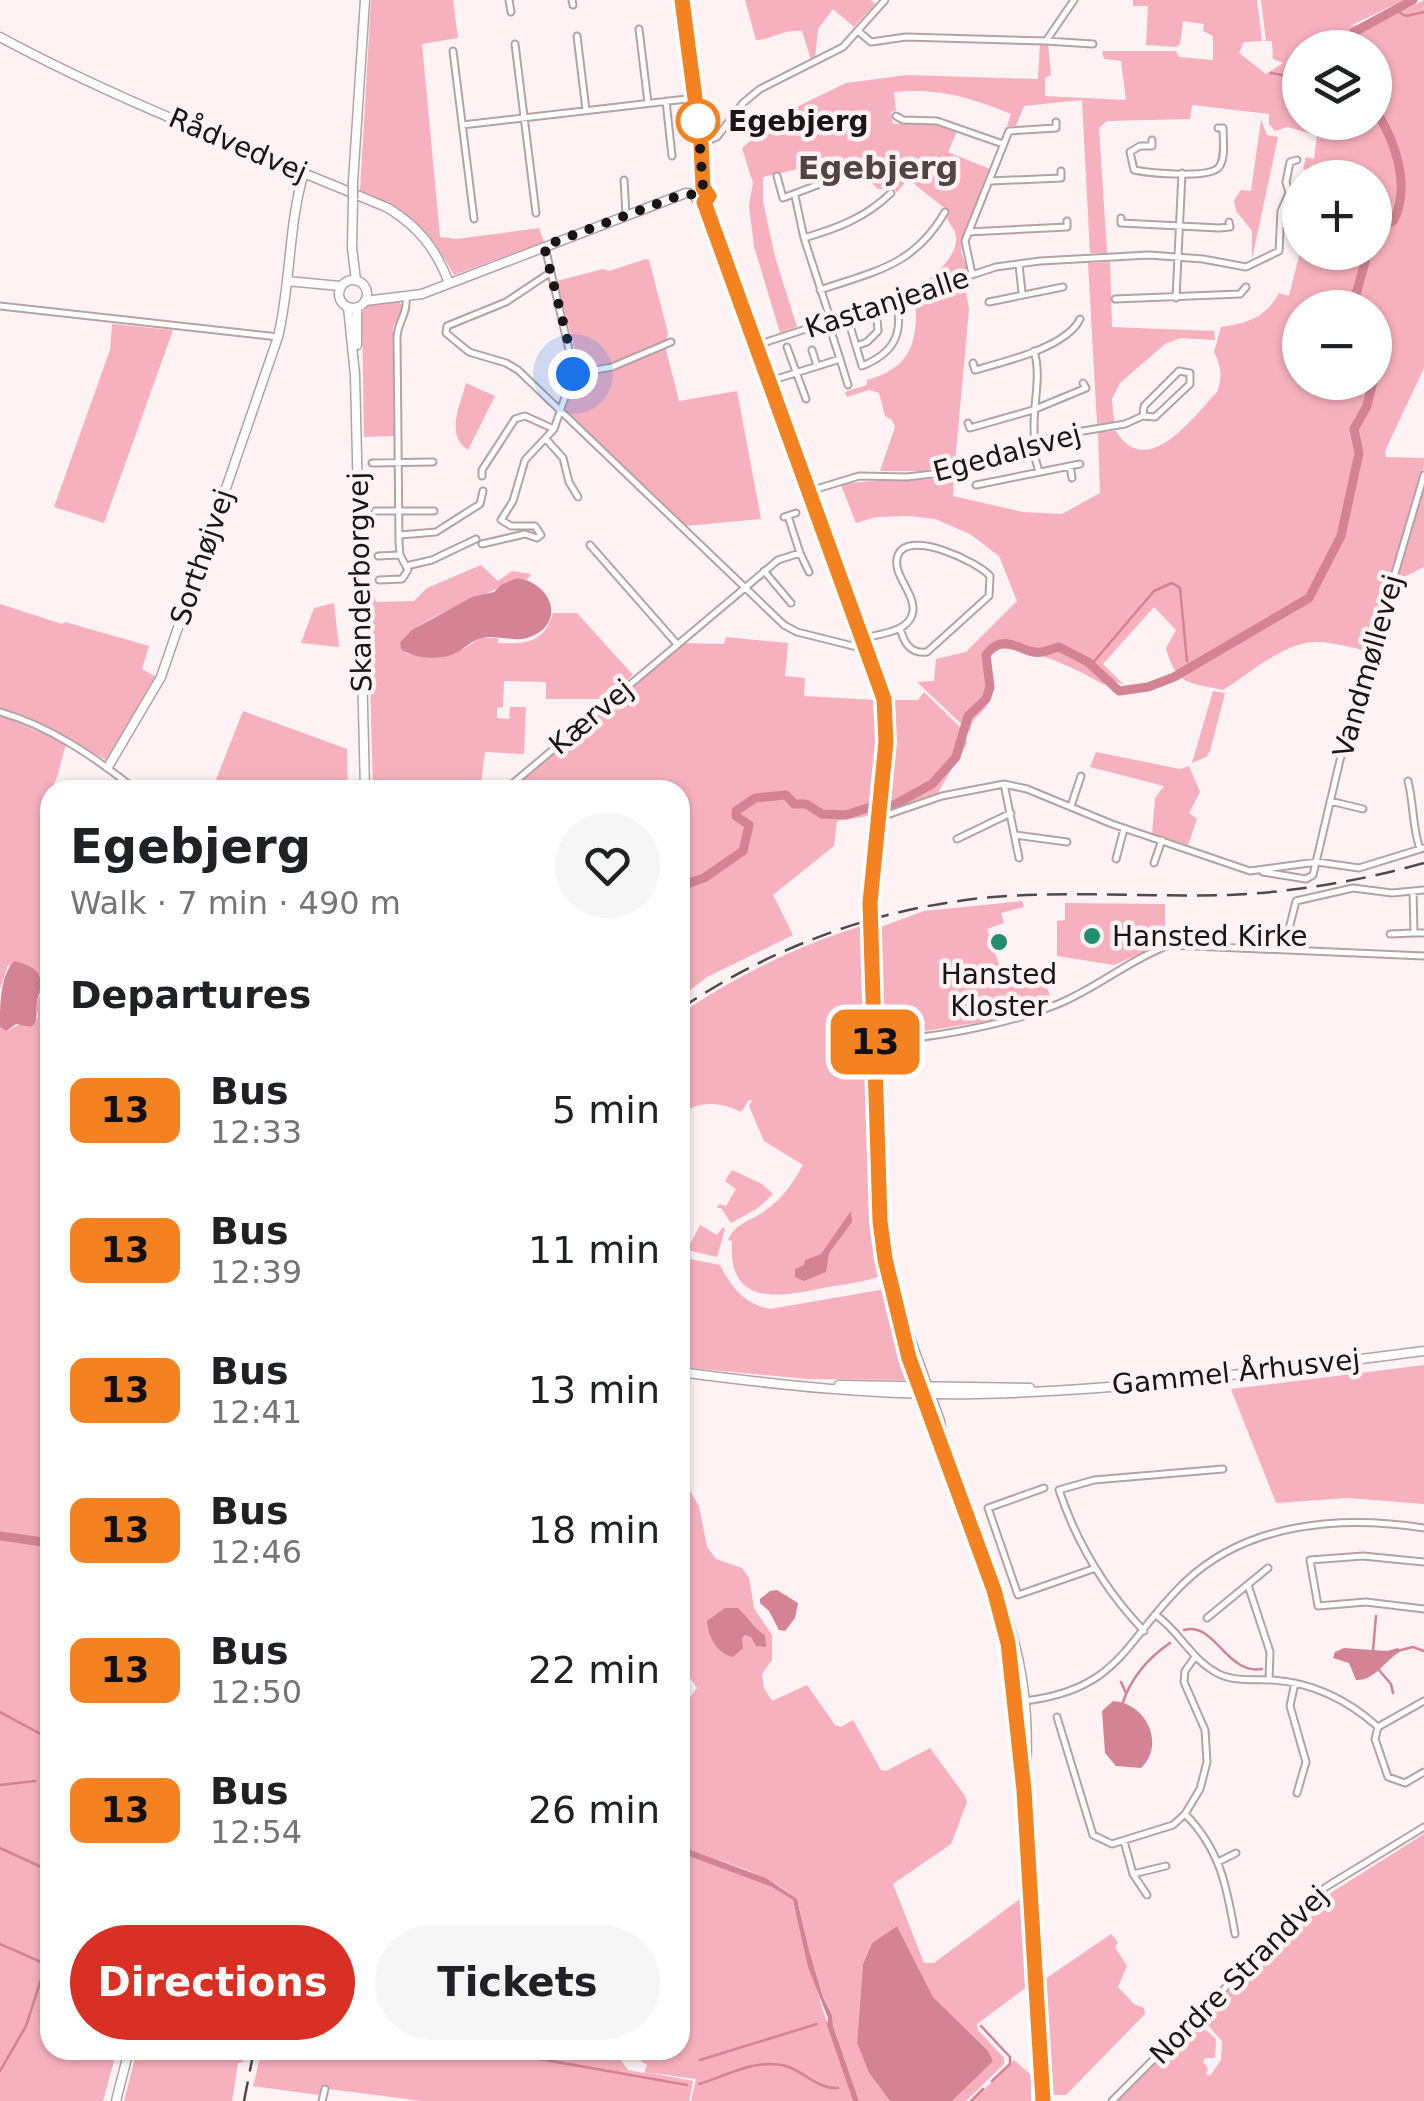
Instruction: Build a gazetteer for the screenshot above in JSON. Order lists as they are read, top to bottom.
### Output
{
  "streets": {
    "street": [
      "Rådvedvej",
      "Kastanjealle",
      "Egedalsvej",
      "Sorthøjvej",
      "Skanderborgvej",
      "Vandmøllevej",
      "Kærvej",
      "Gammel Århusvej",
      "Nordre Strandvej"
    ]
  },
  "crossings": [
    ["Rådvedvej", "Sorthøjvej"]
  ],
  "districts": ["Egebjerg"],
  "places": ["Egebjerg", "Hansted Kirke", "Hansted Kloster"],
  "lines": ["bus line 13"],
  "page": {
    "on_map": "13",
    "map_buttons": ["+", "−"],
    "heading": [
      ["Egebjerg", "Walk · 7 min · 490 m"],
      "Departures"
    ],
    "list": [
      {
        "mark": "13",
        "name": "Bus",
        "note": "12:33",
        "value": "5 min"
      },
      {
        "mark": "13",
        "name": "Bus",
        "note": "12:39",
        "value": "11 min"
      },
      {
        "mark": "13",
        "name": "Bus",
        "note": "12:41",
        "value": "13 min"
      },
      {
        "mark": "13",
        "name": "Bus",
        "note": "12:46",
        "value": "18 min"
      },
      {
        "mark": "13",
        "name": "Bus",
        "note": "12:50",
        "value": "22 min"
      },
      {
        "mark": "13",
        "name": "Bus",
        "note": "12:54",
        "value": "26 min"
      }
    ],
    "buttons": ["Directions", "Tickets"]
  }
}
